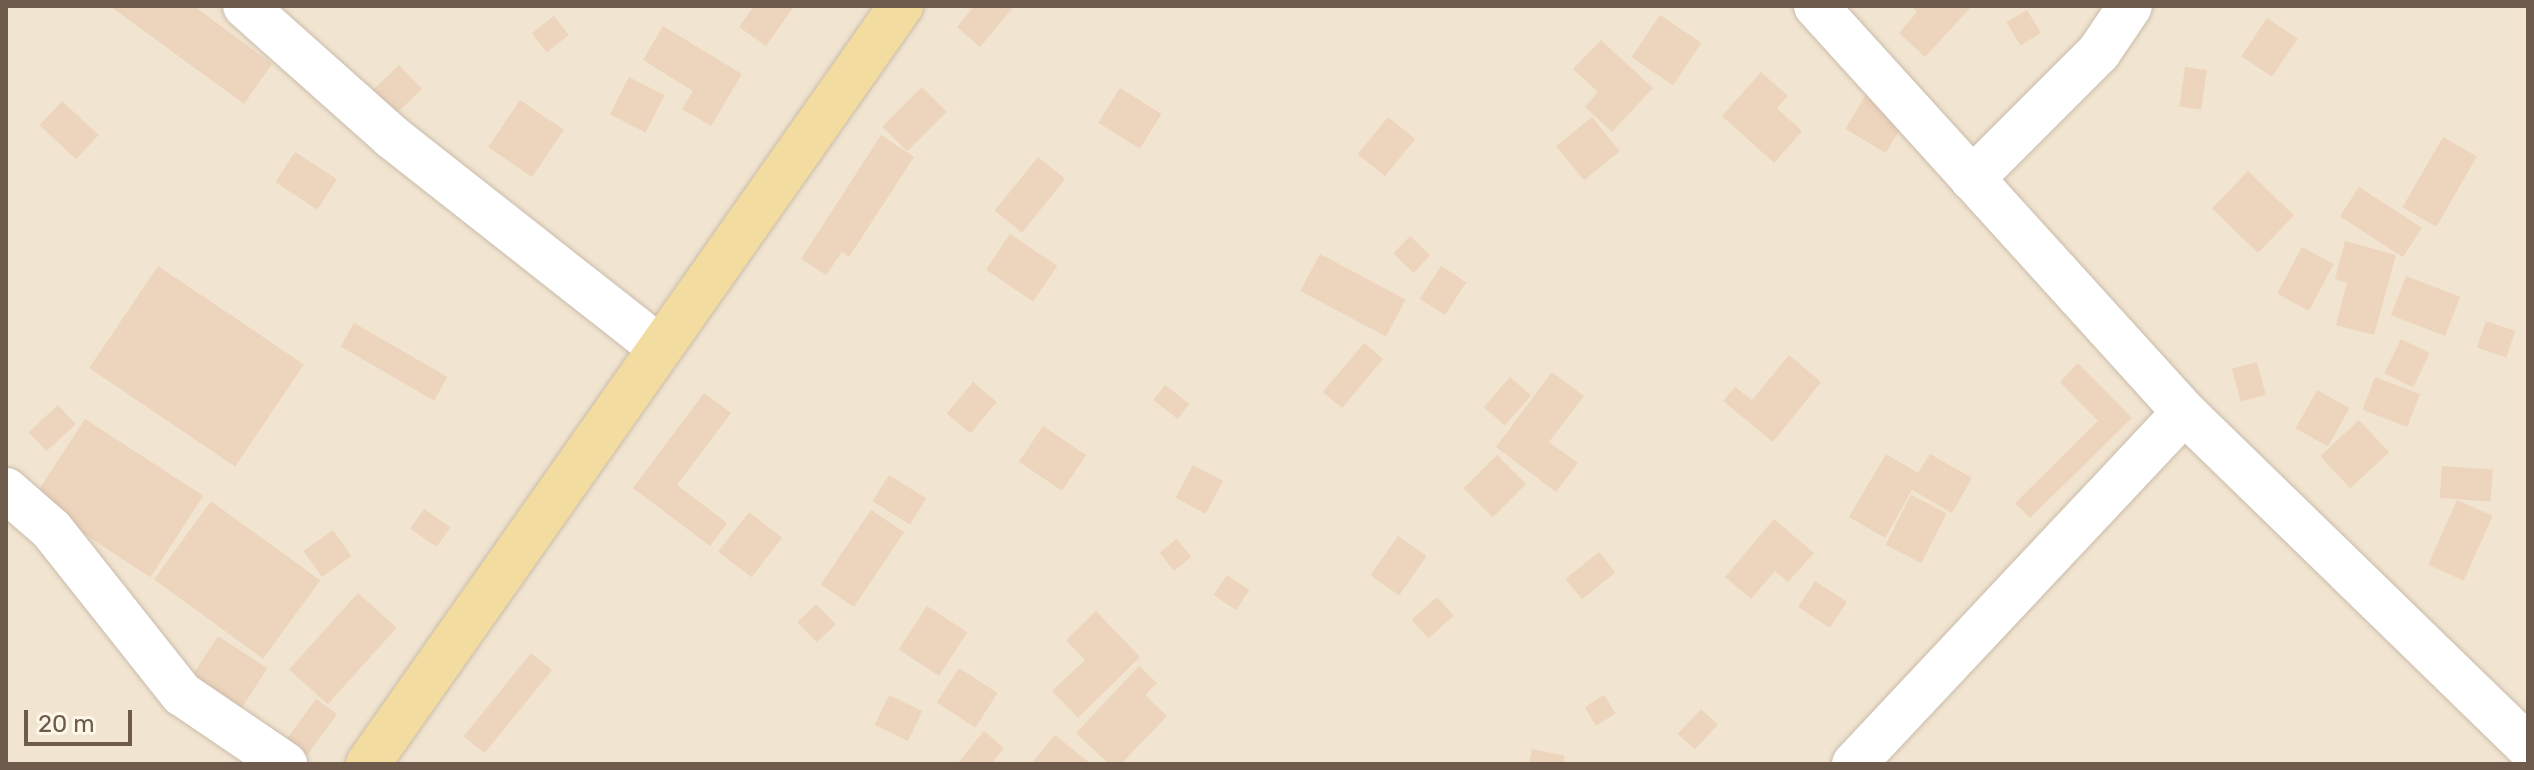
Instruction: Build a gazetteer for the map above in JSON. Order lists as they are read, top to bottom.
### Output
{
  "scale_bar": "20 m"
}
